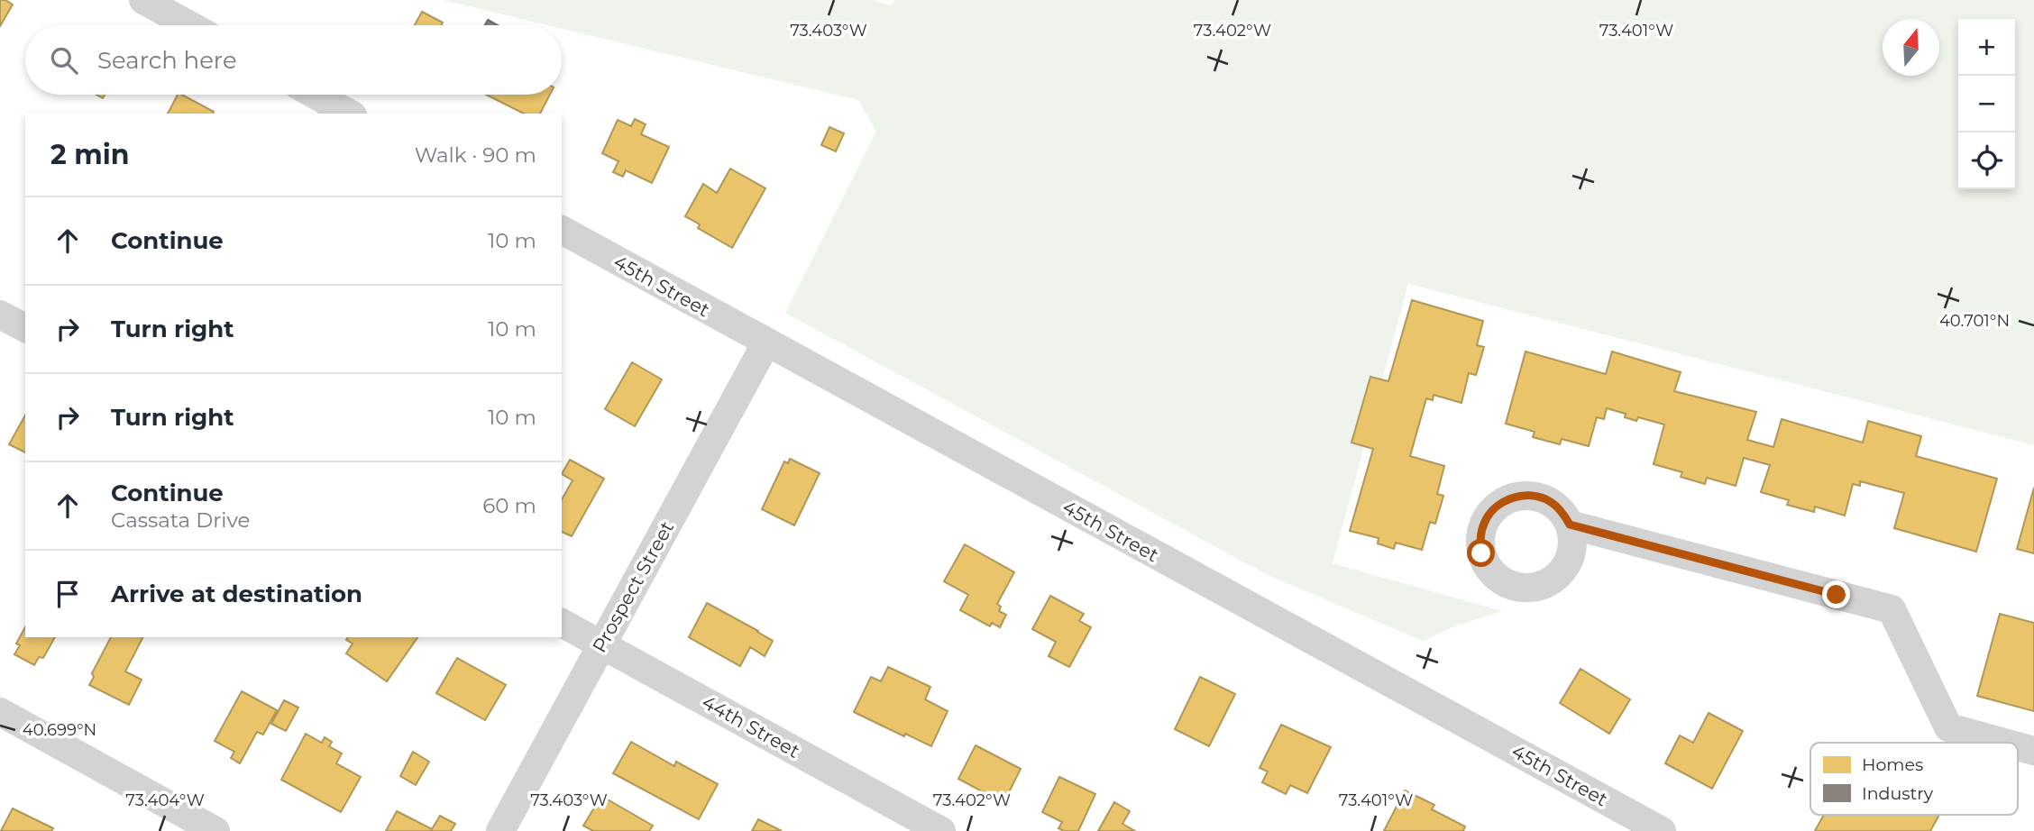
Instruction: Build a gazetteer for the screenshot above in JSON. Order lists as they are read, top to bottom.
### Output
{
  "streets": {
    "street": ["45th Street", "Prospect Street", "44th Street"]
  },
  "crossings": [
    ["45th Street", "Prospect Street"],
    ["Prospect Street", "44th Street"]
  ],
  "legend": ["Homes", "Industry"],
  "north": "top",
  "page": {
    "map_buttons": ["+", "−"],
    "search": "Search here",
    "heading": ["2 min", "Walk · 90 m"],
    "list": [
      ["Continue", "10 m"],
      ["Turn right", "10 m"],
      ["Turn right", "10 m"],
      ["Continue", "Cassata Drive", "60 m"],
      "Arrive at destination"
    ]
  },
  "coordinates": [
    "73.403°W",
    "73.402°W",
    "73.401°W",
    "40.701°N",
    "40.699°N",
    "73.404°W"
  ]
}
